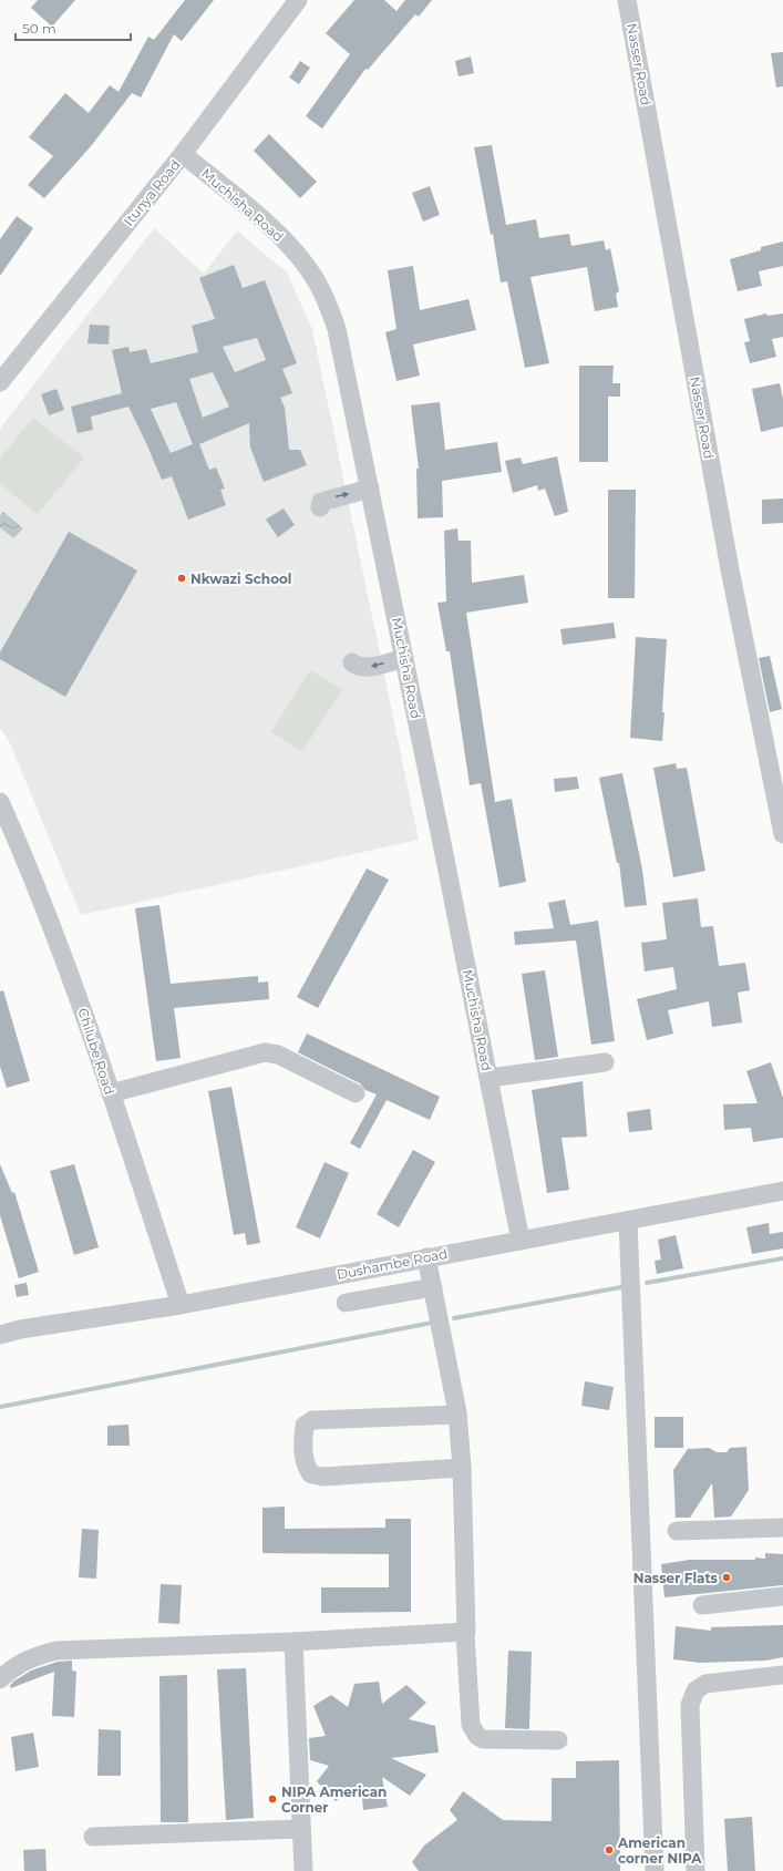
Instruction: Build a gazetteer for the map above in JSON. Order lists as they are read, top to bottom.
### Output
{
  "streets": {
    "street": [
      "Nasser Road",
      "Itunya Road",
      "Muchisha Road",
      "Chilube Road",
      "Dushambe Road"
    ]
  },
  "crossings": [
    ["Itunya Road", "Muchisha Road"],
    ["Muchisha Road", "Dushambe Road"],
    ["Chilube Road", "Dushambe Road"]
  ],
  "places": [
    "Nkwazi School",
    "Nasser Flats",
    "NIPA American Corner",
    "American corner NIPA"
  ],
  "scale_bar": "50 m"
}
